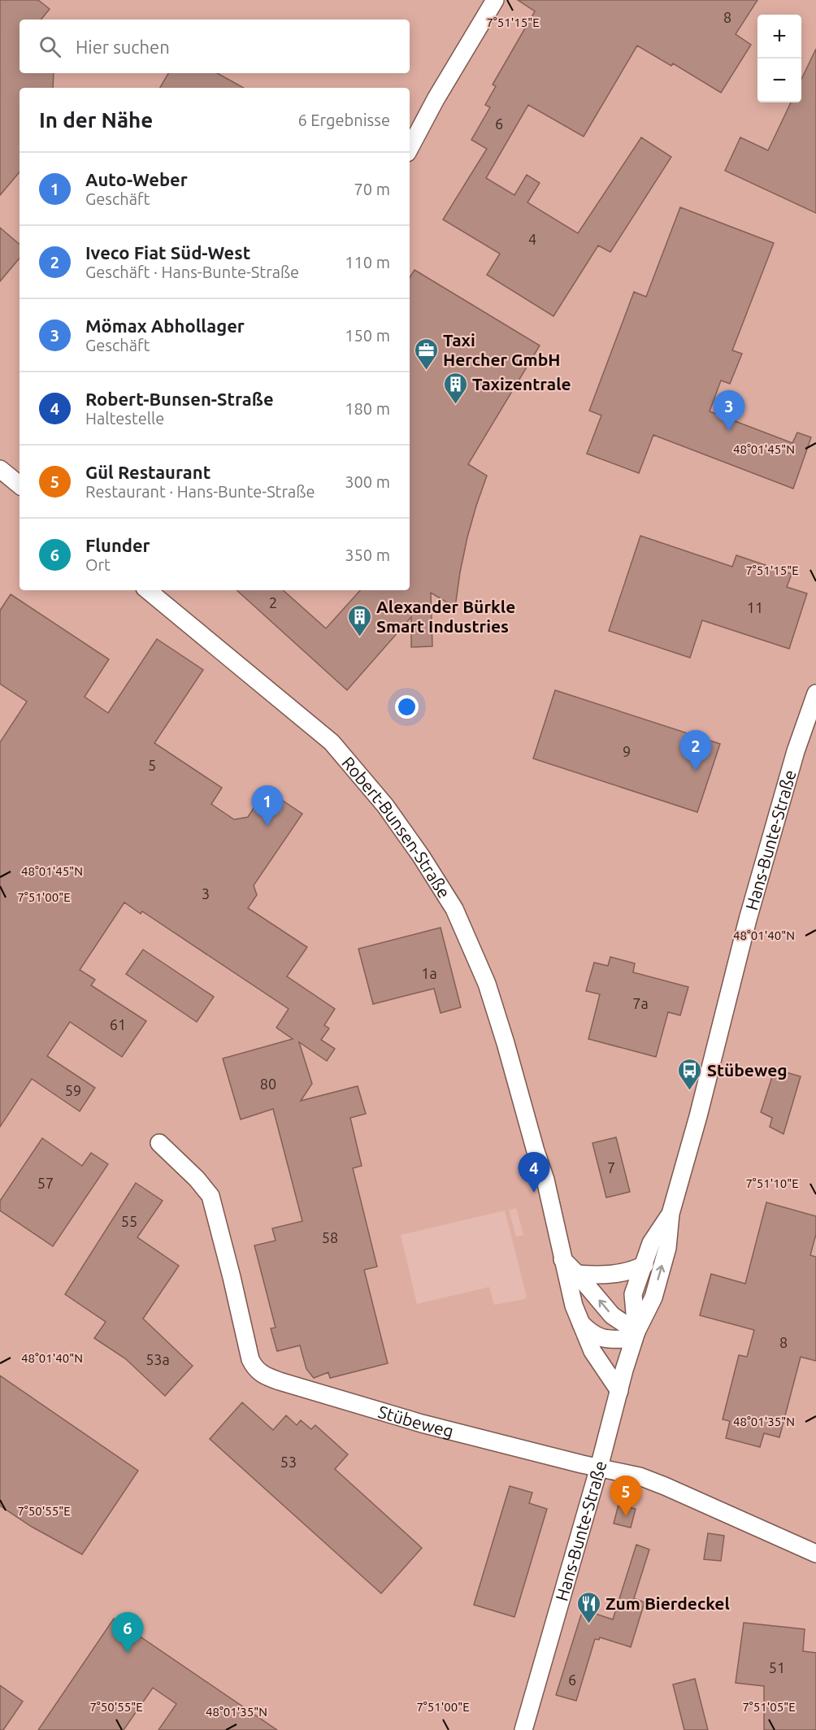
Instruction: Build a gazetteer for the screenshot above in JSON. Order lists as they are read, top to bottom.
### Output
{
  "streets": {
    "street": ["Robert-Bunsen-Straße", "Hans-Bunte-Straße", "Stübeweg"]
  },
  "crossings": [
    ["Robert-Bunsen-Straße", "Hans-Bunte-Straße"],
    ["Hans-Bunte-Straße", "Stübeweg"]
  ],
  "places": {
    "office": ["Taxi Hercher GmbH"],
    "building": ["Taxizentrale", "Alexander Bürkle Smart Industries"],
    "bus stop": ["Stübeweg"],
    "restaurant": ["Zum Bierdeckel"]
  },
  "house_numbers": [
    "8",
    "6",
    "4",
    "2",
    "11",
    "9",
    "5",
    "3",
    "1a",
    "7a",
    "61",
    "80",
    "59",
    "7",
    "57",
    "55",
    "58",
    "8",
    "53a",
    "53",
    "51",
    "6"
  ],
  "page": {
    "map_buttons": ["+", "−"],
    "search": "Hier suchen",
    "heading": ["In der Nähe", "6 Ergebnisse"],
    "list": [
      {
        "mark": "1",
        "name": "Auto-Weber",
        "note": "Geschäft",
        "value": "70 m"
      },
      {
        "mark": "2",
        "name": "Iveco Fiat Süd-West",
        "note": "Geschäft · Hans-Bunte-Straße",
        "value": "110 m"
      },
      {
        "mark": "3",
        "name": "Mömax Abhollager",
        "note": "Geschäft",
        "value": "150 m"
      },
      {
        "mark": "4",
        "name": "Robert-Bunsen-Straße",
        "note": "Haltestelle",
        "value": "180 m"
      },
      {
        "mark": "5",
        "name": "Gül Restaurant",
        "note": "Restaurant · Hans-Bunte-Straße",
        "value": "300 m"
      },
      {
        "mark": "6",
        "name": "Flunder",
        "note": "Ort",
        "value": "350 m"
      }
    ],
    "pins": [
      "3",
      "2",
      "1",
      "4",
      "5",
      "6"
    ]
  },
  "coordinates": [
    "7°51'15\"E",
    "48°01'45\"N",
    "7°51'00\"E",
    "48°01'40\"N",
    "7°51'10\"E",
    "48°01'35\"N",
    "7°50'55\"E",
    "7°51'05\"E"
  ]
}
